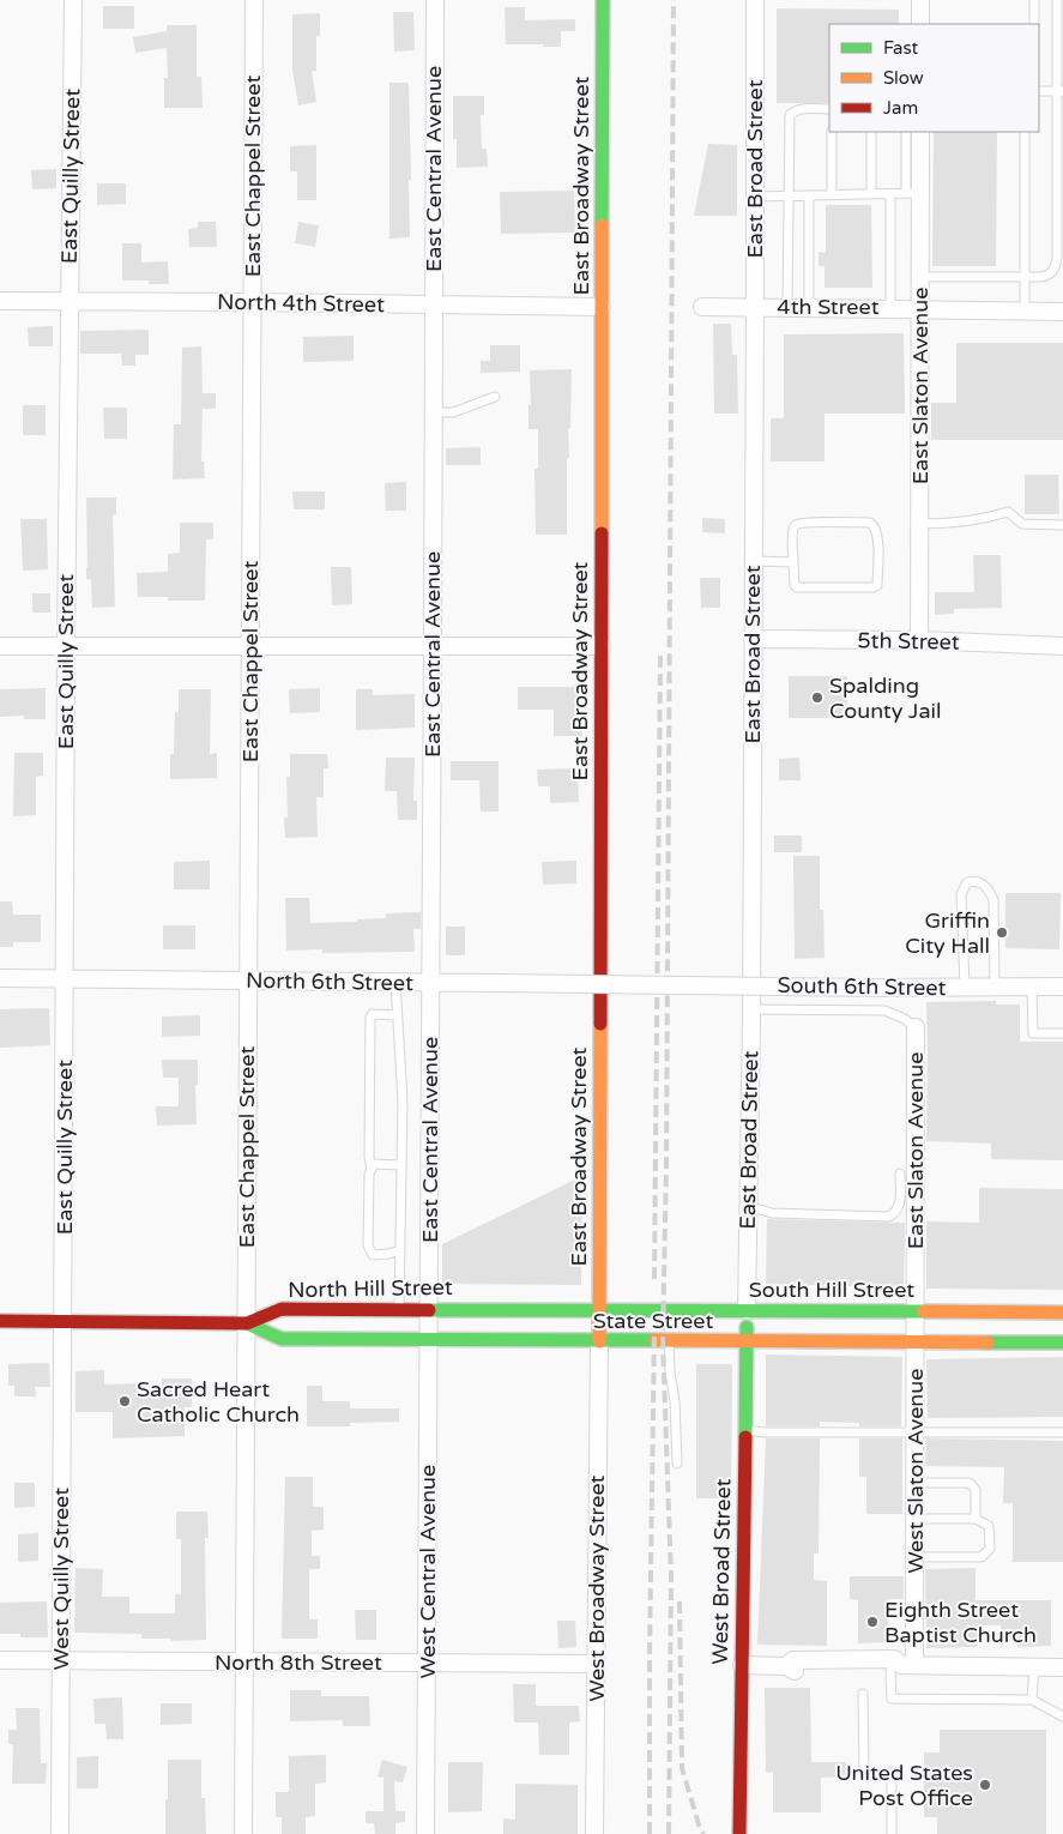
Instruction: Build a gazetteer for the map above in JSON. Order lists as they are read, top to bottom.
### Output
{
  "streets": {
    "main road": [
      "East Broadway Street",
      "North Hill Street",
      "South Hill Street",
      "State Street",
      "West Broad Street"
    ],
    "street": [
      "East Central Avenue",
      "East Broad Street",
      "East Quilly Street",
      "East Chappel Street",
      "North 4th Street",
      "4th Street",
      "East Slaton Avenue",
      "5th Street",
      "North 6th Street",
      "South 6th Street",
      "West Slaton Avenue",
      "West Central Avenue",
      "West Quilly Street",
      "West Broadway Street",
      "North 8th Street"
    ]
  },
  "crossings": [
    ["East Central Avenue", "North 4th Street"],
    ["East Central Avenue", "North 6th Street"],
    ["East Central Avenue", "North Hill Street"],
    ["East Central Avenue", "West Central Avenue"],
    ["East Broad Street", "4th Street"],
    ["East Broad Street", "5th Street"],
    ["East Broad Street", "South Hill Street"],
    ["East Broad Street", "West Broad Street"],
    ["East Quilly Street", "North 4th Street"],
    ["East Quilly Street", "North 6th Street"],
    ["East Quilly Street", "North Hill Street"],
    ["East Quilly Street", "West Quilly Street"],
    ["East Chappel Street", "North 4th Street"],
    ["East Chappel Street", "North 6th Street"],
    ["East Chappel Street", "North Hill Street"],
    ["East Chappel Street", "State Street"],
    ["East Chappel Street", "North 8th Street"],
    ["East Broadway Street", "North 4th Street"],
    ["East Broadway Street", "North Hill Street"],
    ["East Broadway Street", "South Hill Street"],
    ["East Broadway Street", "State Street"],
    ["East Broadway Street", "West Broadway Street"],
    ["4th Street", "East Slaton Avenue"],
    ["East Slaton Avenue", "5th Street"],
    ["East Slaton Avenue", "South Hill Street"],
    ["East Slaton Avenue", "West Slaton Avenue"],
    ["North 6th Street", "South 6th Street"],
    ["North Hill Street", "South Hill Street"],
    ["North Hill Street", "State Street"],
    ["North Hill Street", "West Central Avenue"],
    ["North Hill Street", "West Quilly Street"],
    ["South Hill Street", "West Slaton Avenue"],
    ["South Hill Street", "West Broad Street"],
    ["State Street", "West Slaton Avenue"],
    ["State Street", "West Central Avenue"],
    ["State Street", "West Broad Street"],
    ["State Street", "West Broadway Street"],
    ["West Central Avenue", "North 8th Street"],
    ["West Quilly Street", "North 8th Street"],
    ["West Broadway Street", "North 8th Street"]
  ],
  "places": [
    "Spalding County Jail",
    "Griffin City Hall",
    "Sacred Heart Catholic Church",
    "Eighth Street Baptist Church",
    "United States Post Office"
  ],
  "legend": ["Fast", "Slow", "Jam"]
}
